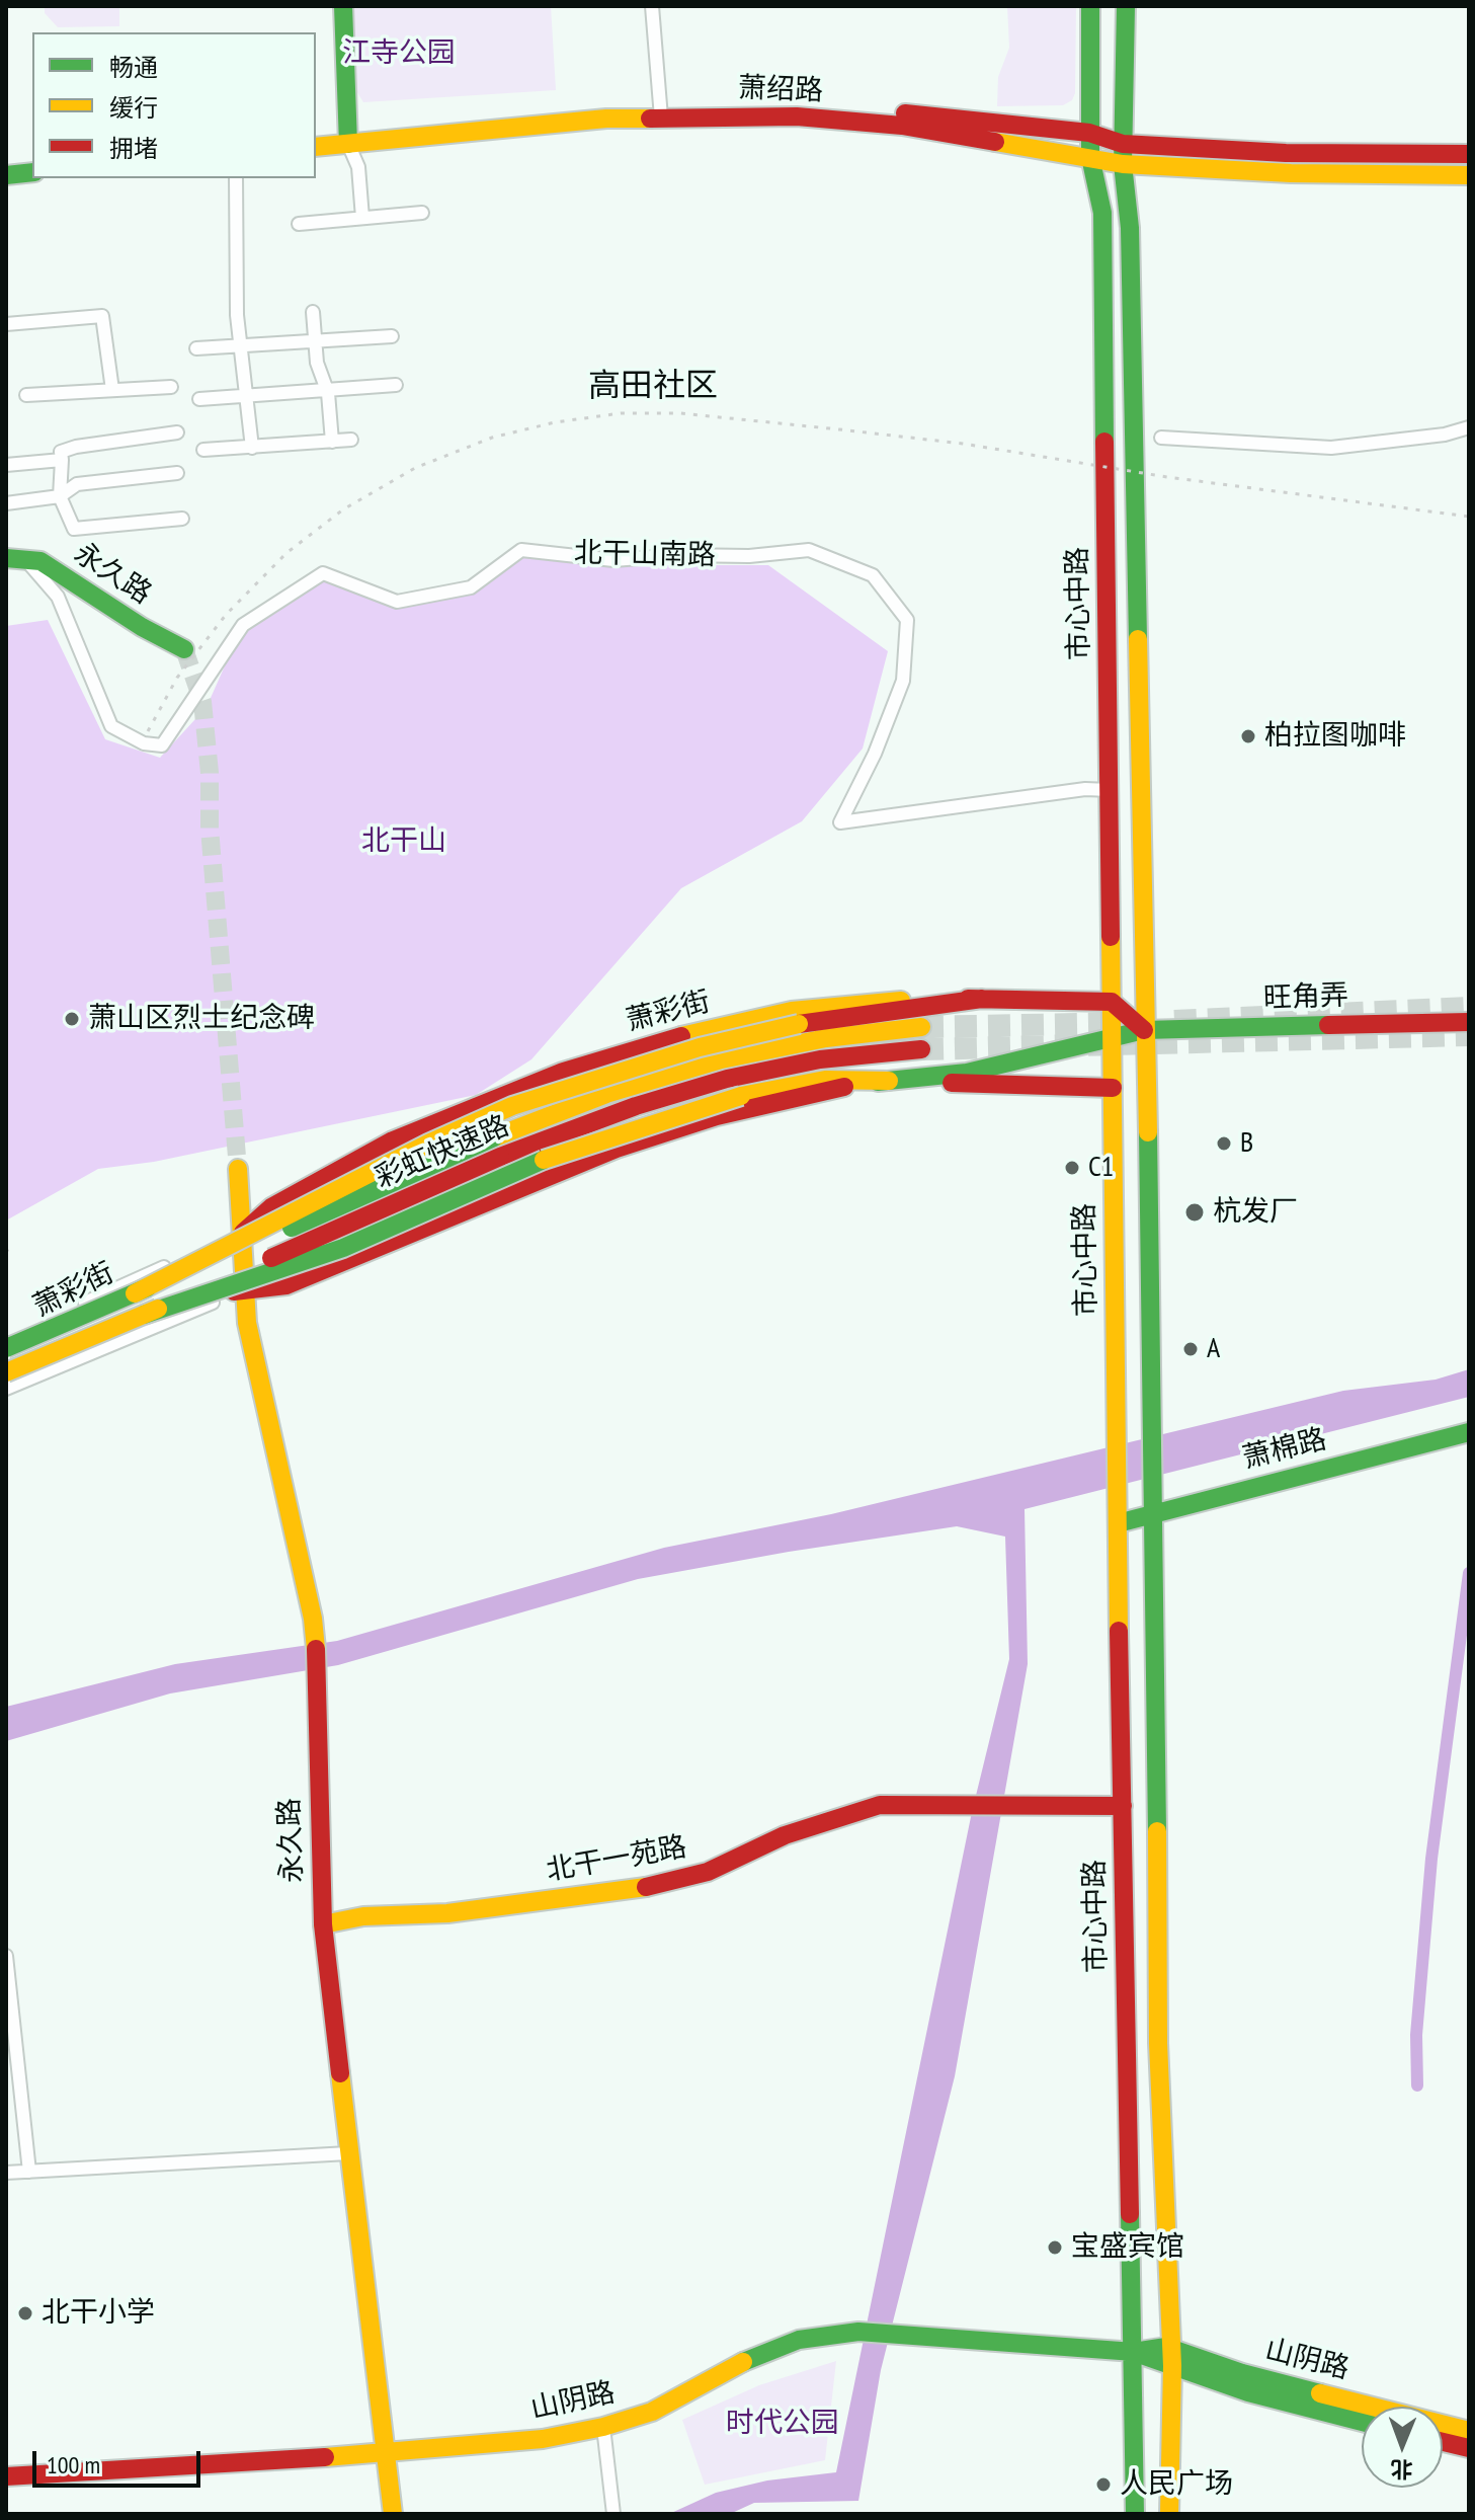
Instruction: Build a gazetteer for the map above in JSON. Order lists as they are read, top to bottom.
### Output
{
  "streets": {
    "main road": [
      "萧绍路",
      "永久路",
      "市心中路",
      "旺角弄",
      "萧彩街",
      "彩虹快速路",
      "萧棉路",
      "北干一苑路",
      "山阴路"
    ],
    "street": ["北干山南路"]
  },
  "crossings": [
    ["萧绍路", "市心中路"],
    ["北干山南路", "永久路"],
    ["北干山南路", "市心中路"],
    ["永久路", "萧彩街"],
    ["永久路", "北干一苑路"],
    ["永久路", "山阴路"],
    ["市心中路", "旺角弄"],
    ["市心中路", "萧彩街"],
    ["市心中路", "萧棉路"],
    ["市心中路", "北干一苑路"],
    ["市心中路", "山阴路"],
    ["旺角弄", "萧彩街"],
    ["萧彩街", "彩虹快速路"]
  ],
  "districts": ["高田社区"],
  "parks": ["江寺公园", "北干山", "时代公园"],
  "places": [
    "柏拉图咖啡",
    "萧山区烈士纪念碑",
    "B",
    "C1",
    "杭发厂",
    "A",
    "宝盛宾馆",
    "北干小学",
    "人民广场"
  ],
  "legend": ["畅通", "缓行", "拥堵"],
  "scale_bar": "100 m",
  "north": "bottom"
}
